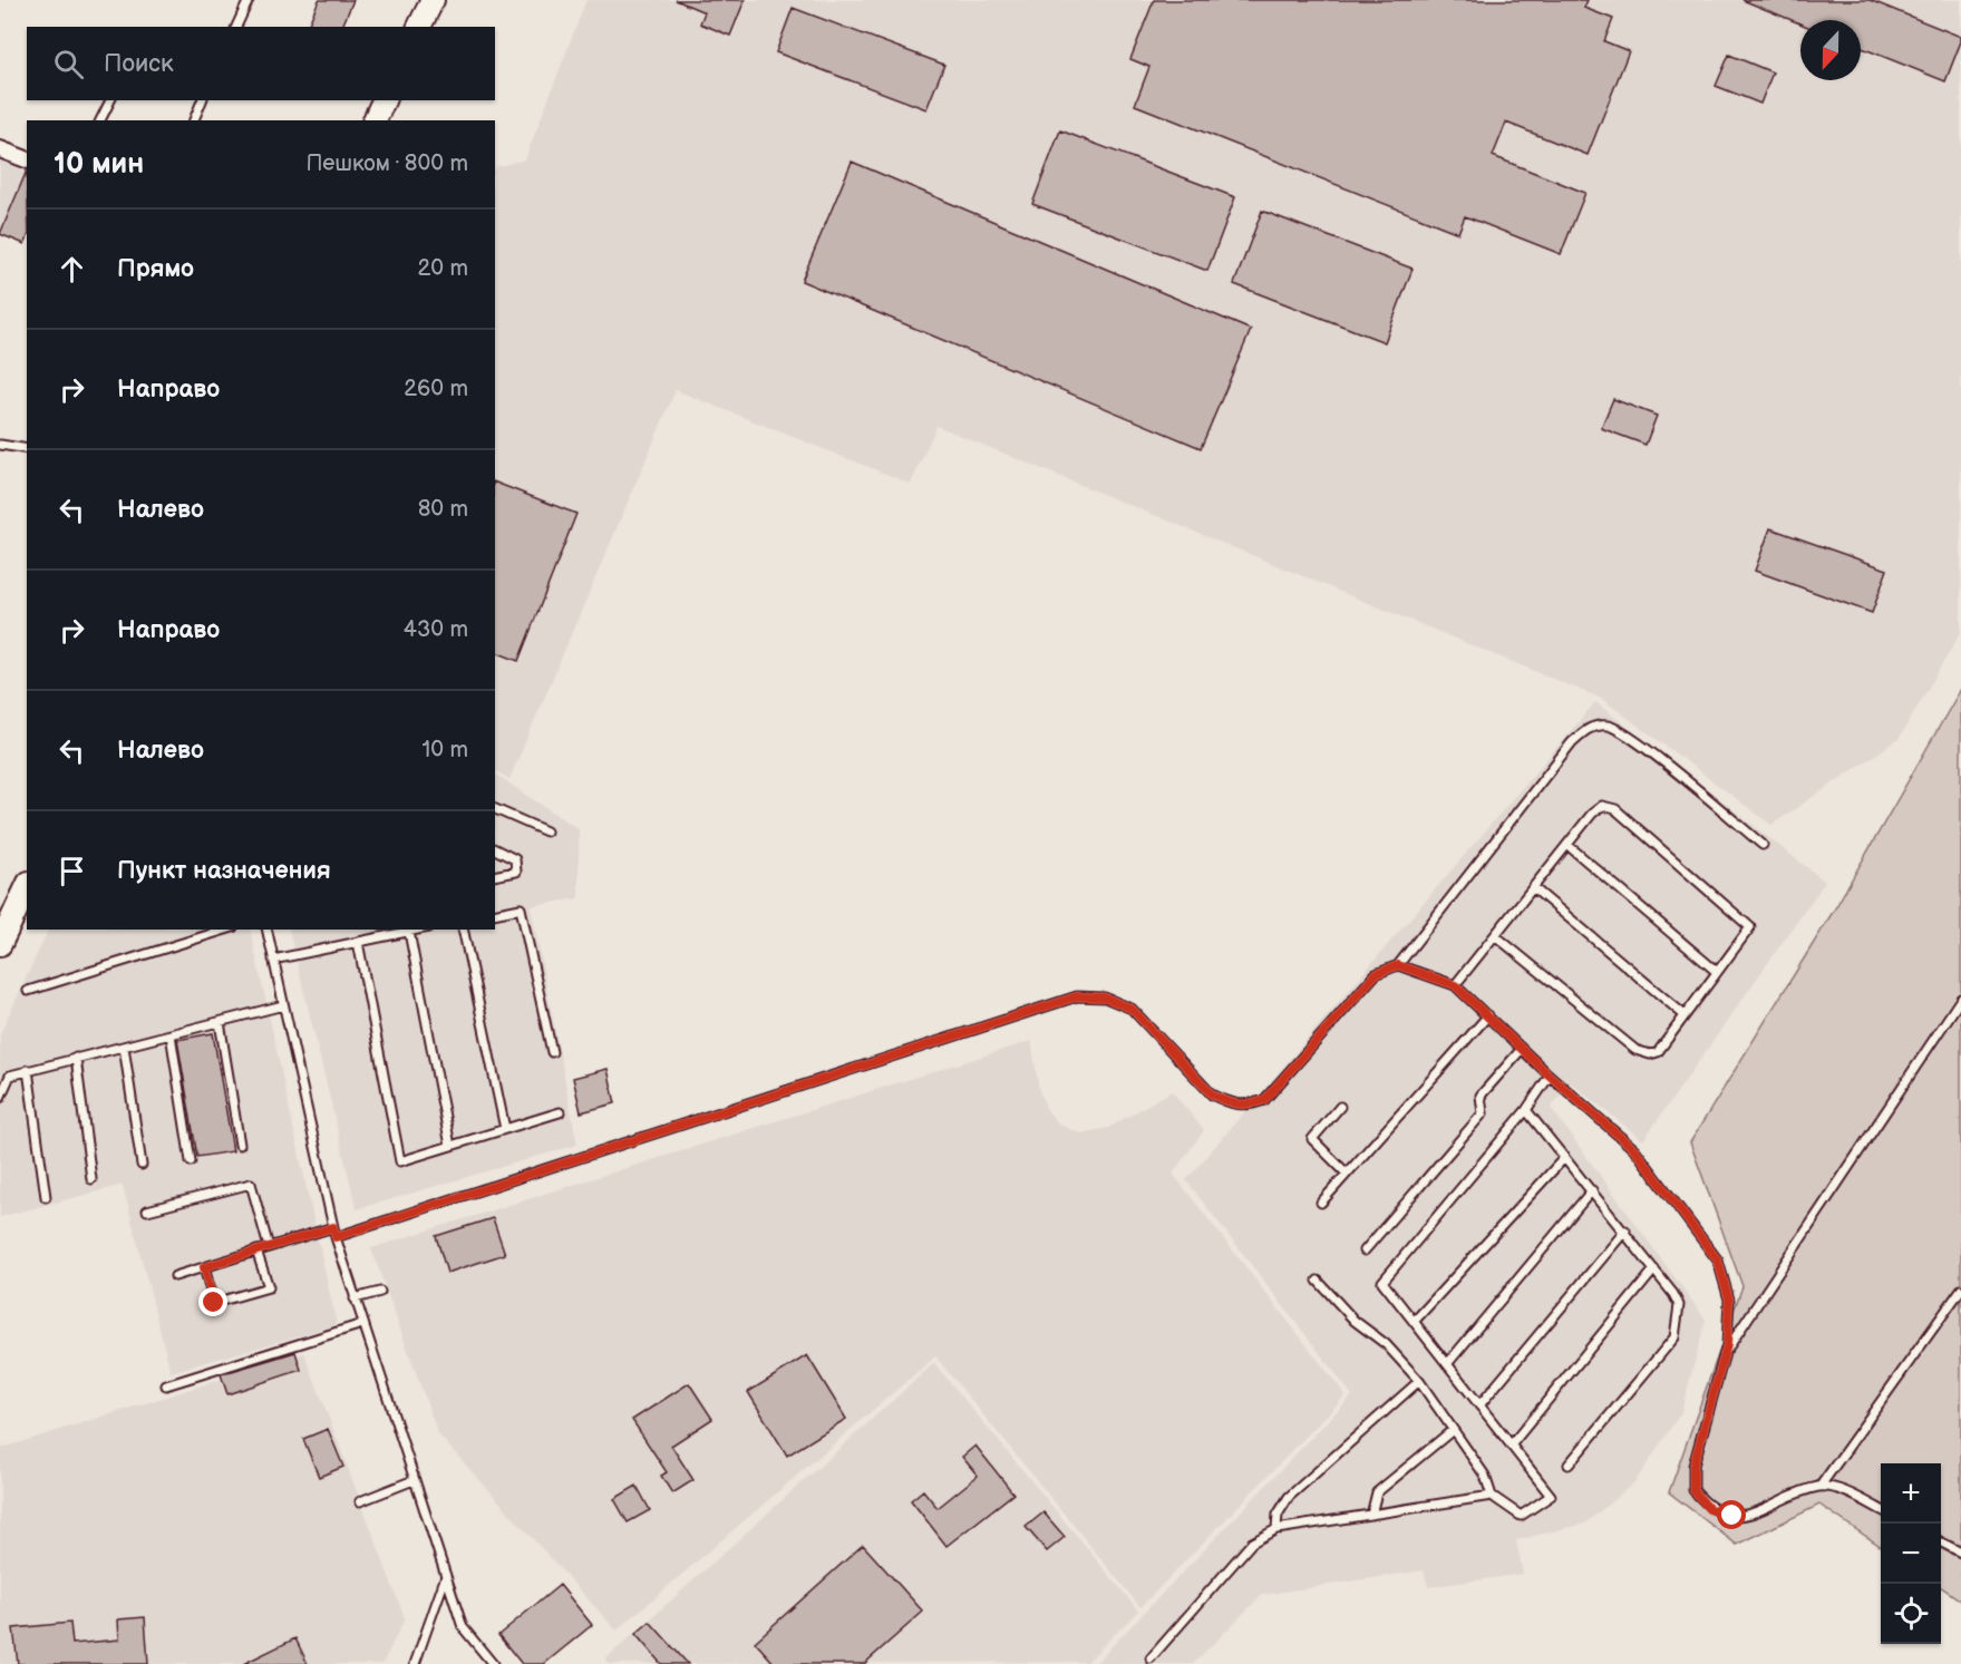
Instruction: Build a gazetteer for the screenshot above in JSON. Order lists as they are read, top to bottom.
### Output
{
  "north": "bottom",
  "page": {
    "search": "Поиск",
    "heading": ["10 мин", "Пешком · 800 m"],
    "list": [
      ["Прямо", "20 m"],
      ["Направо", "260 m"],
      ["Налево", "80 m"],
      ["Направо", "430 m"],
      ["Налево", "10 m"],
      "Пункт назначения"
    ],
    "map_buttons": ["+", "−"]
  }
}
